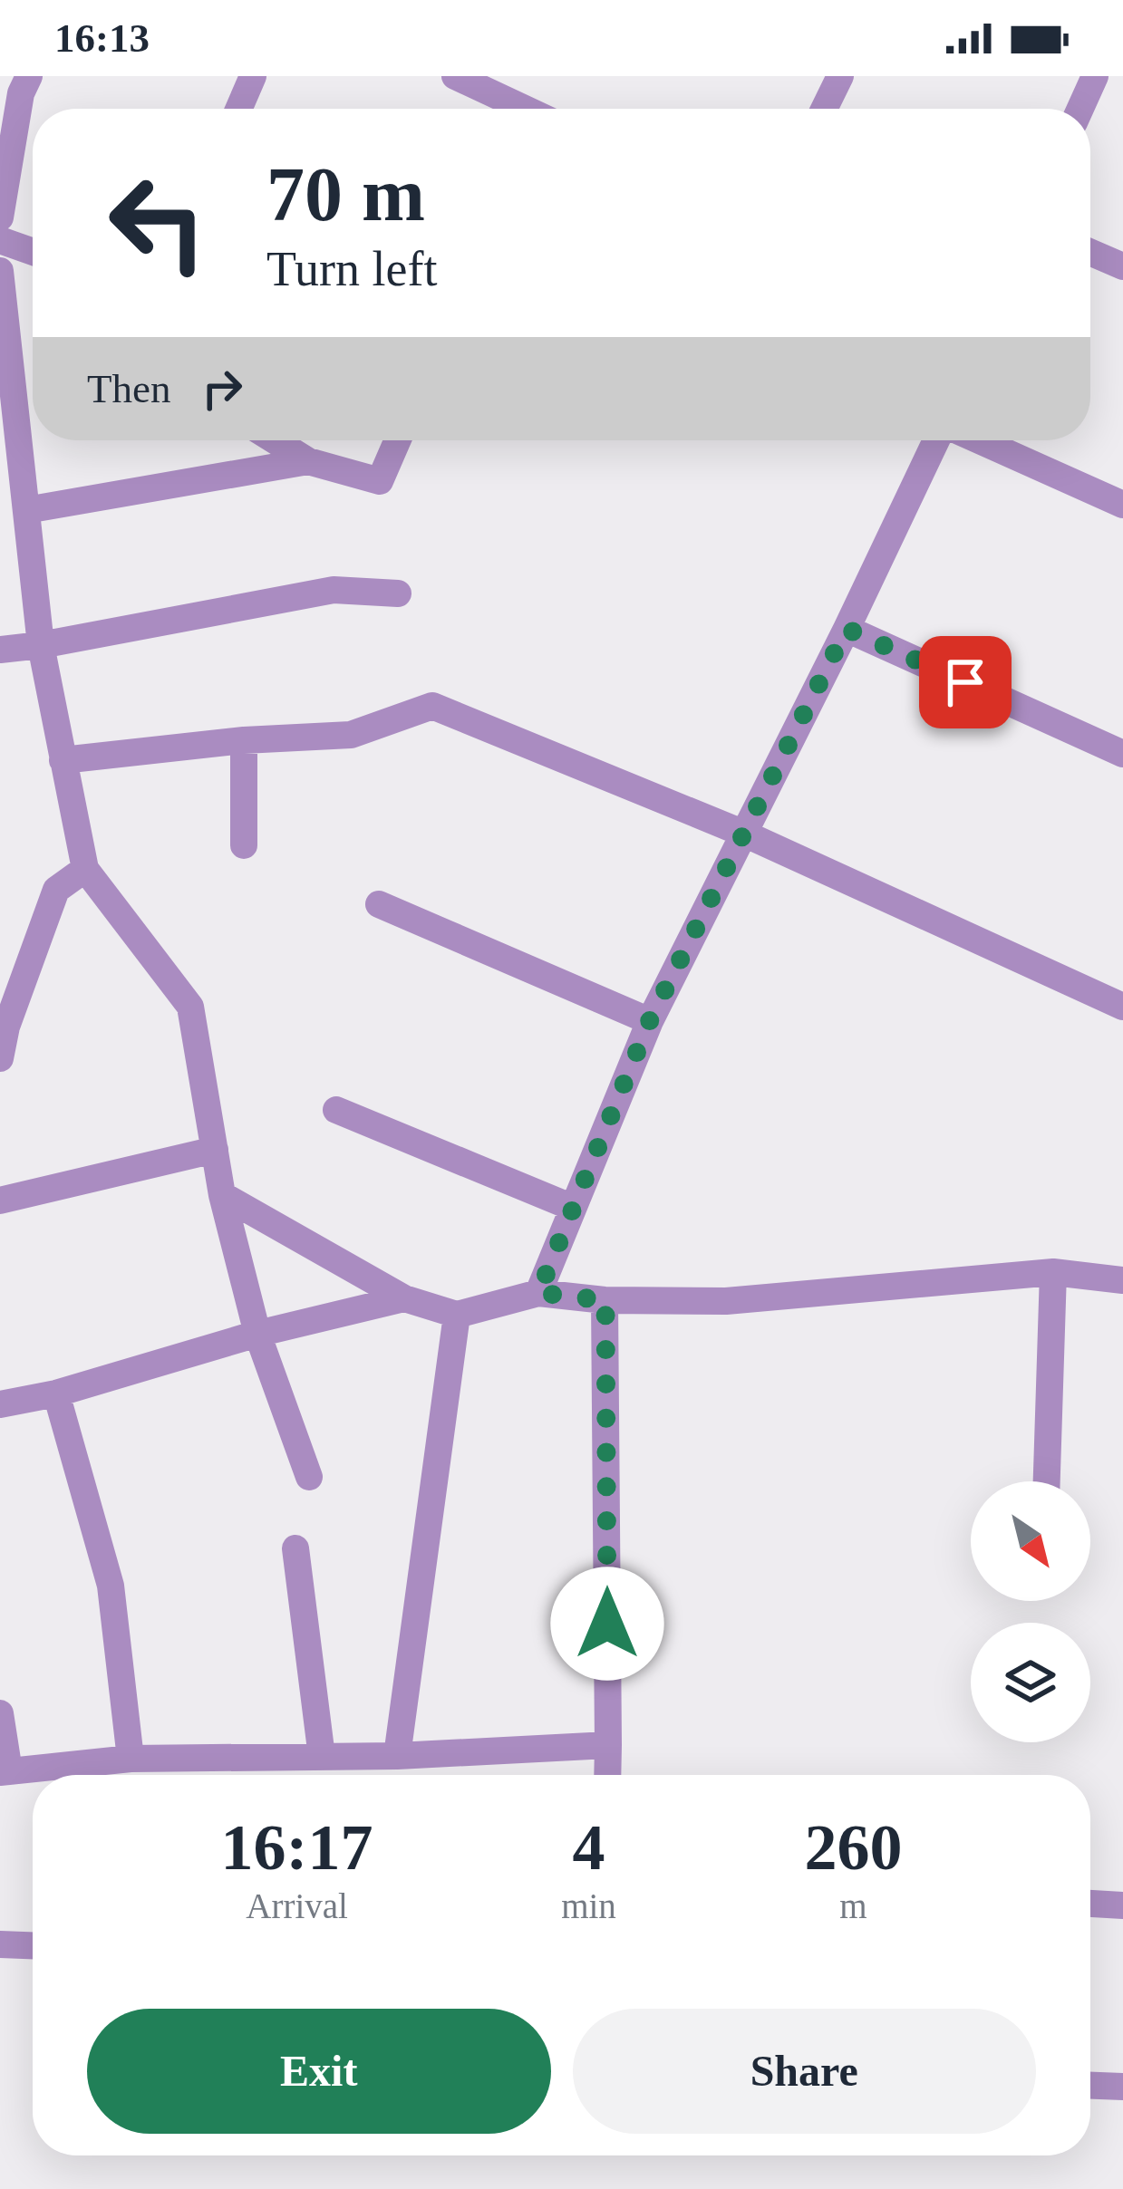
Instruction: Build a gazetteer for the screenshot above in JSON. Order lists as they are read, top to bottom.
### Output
{
  "north": "bottom right",
  "page": {
    "status": "16:13",
    "turn": ["70 m", "Turn left"],
    "then": "Then",
    "eta": [
      "16:17",
      "Arrival",
      "4",
      "min",
      "260",
      "m"
    ],
    "buttons": ["Exit", "Share"]
  }
}
